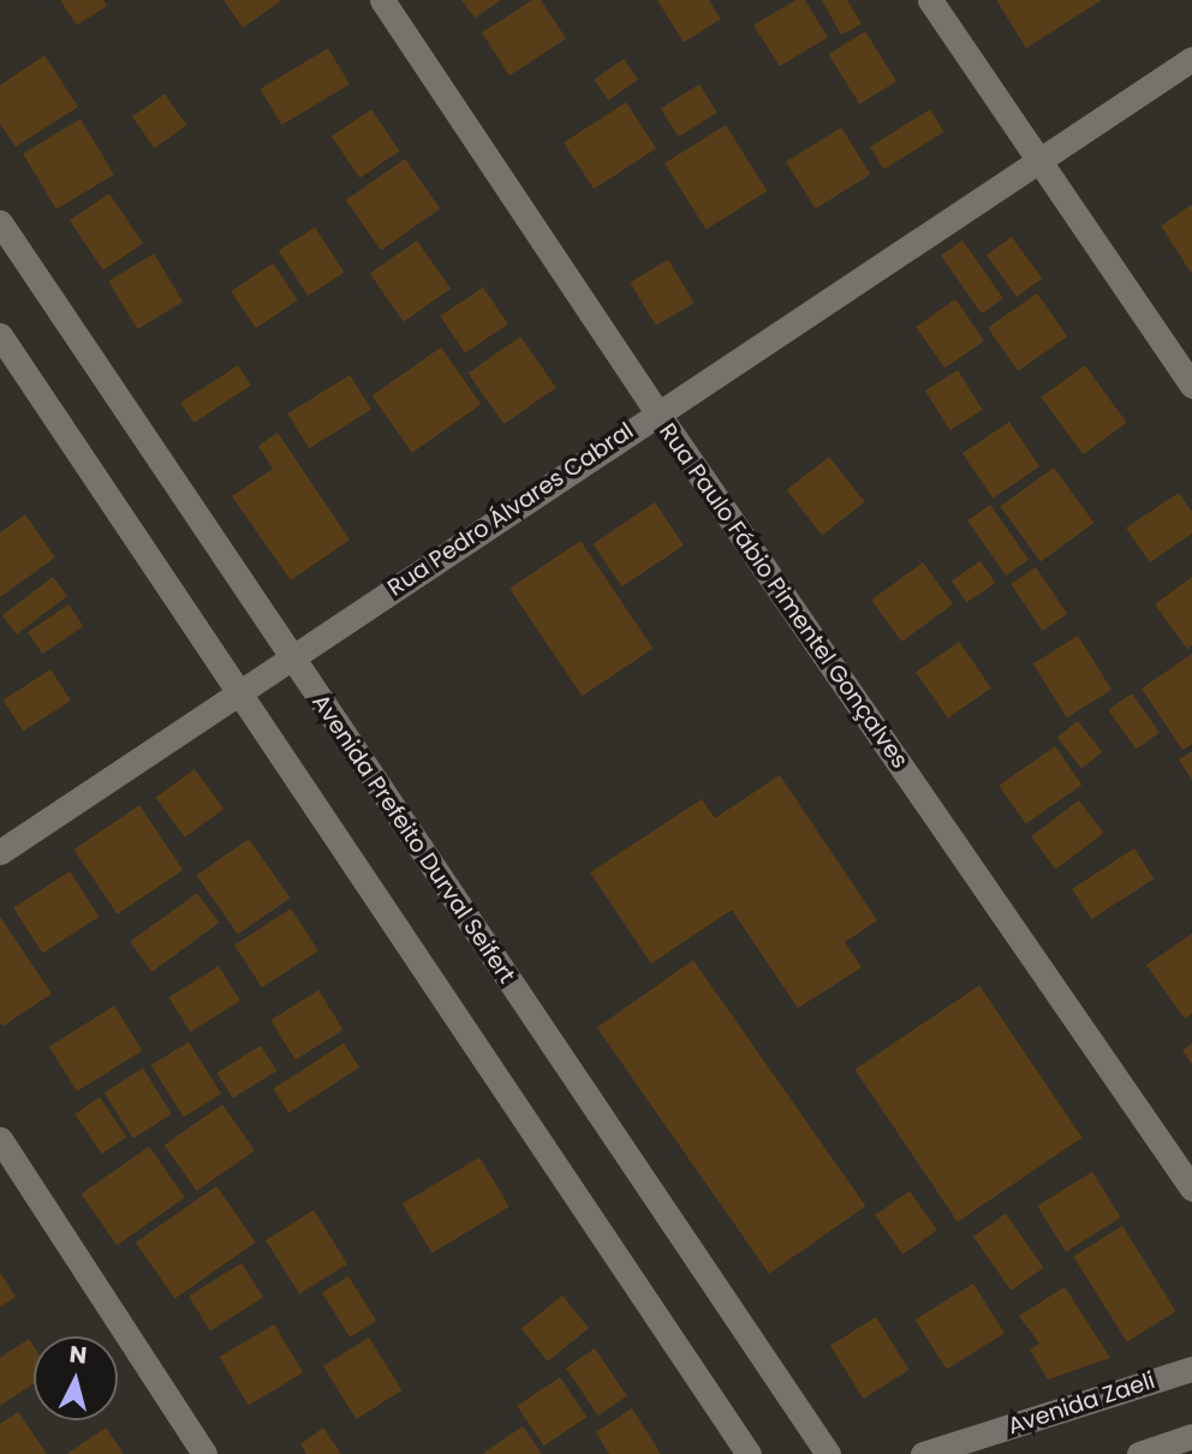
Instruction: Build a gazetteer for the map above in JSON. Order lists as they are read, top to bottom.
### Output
{
  "streets": {
    "street": [
      "Rua Pedro Álvares Cabral",
      "Rua Paulo Fábio Pimentel Gonçalves",
      "Avenida Prefeito Durval Seifert",
      "Avenida Zaeli"
    ]
  },
  "crossings": [
    ["Rua Pedro Álvares Cabral", "Rua Paulo Fábio Pimentel Gonçalves"],
    ["Rua Pedro Álvares Cabral", "Avenida Prefeito Durval Seifert"]
  ],
  "north": "top"
}
